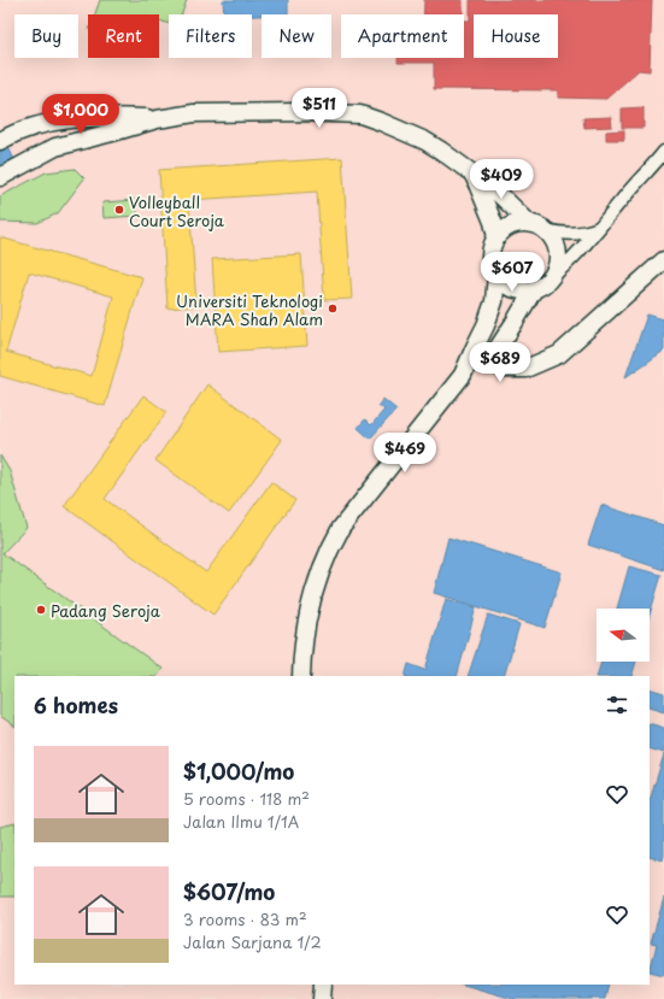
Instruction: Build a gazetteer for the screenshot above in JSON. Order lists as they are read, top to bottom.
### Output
{
  "places": ["Volleyball Court Seroja", "Universiti Teknologi MARA Shah Alam", "Padang Seroja"],
  "north": "left",
  "page": {
    "chip": [
      "Buy",
      "Rent",
      "Filters",
      "New",
      "Apartment",
      "House"
    ],
    "price": [
      "$511",
      "$1,000",
      "$409",
      "$607",
      "$689",
      "$469"
    ],
    "heading": "6 homes",
    "list": [
      {
        "name": "$1,000/mo",
        "note": "5 rooms · 118 m² · Jalan Ilmu 1/1A"
      },
      {
        "name": "$607/mo",
        "note": "3 rooms · 83 m² · Jalan Sarjana 1/2"
      }
    ]
  }
}
